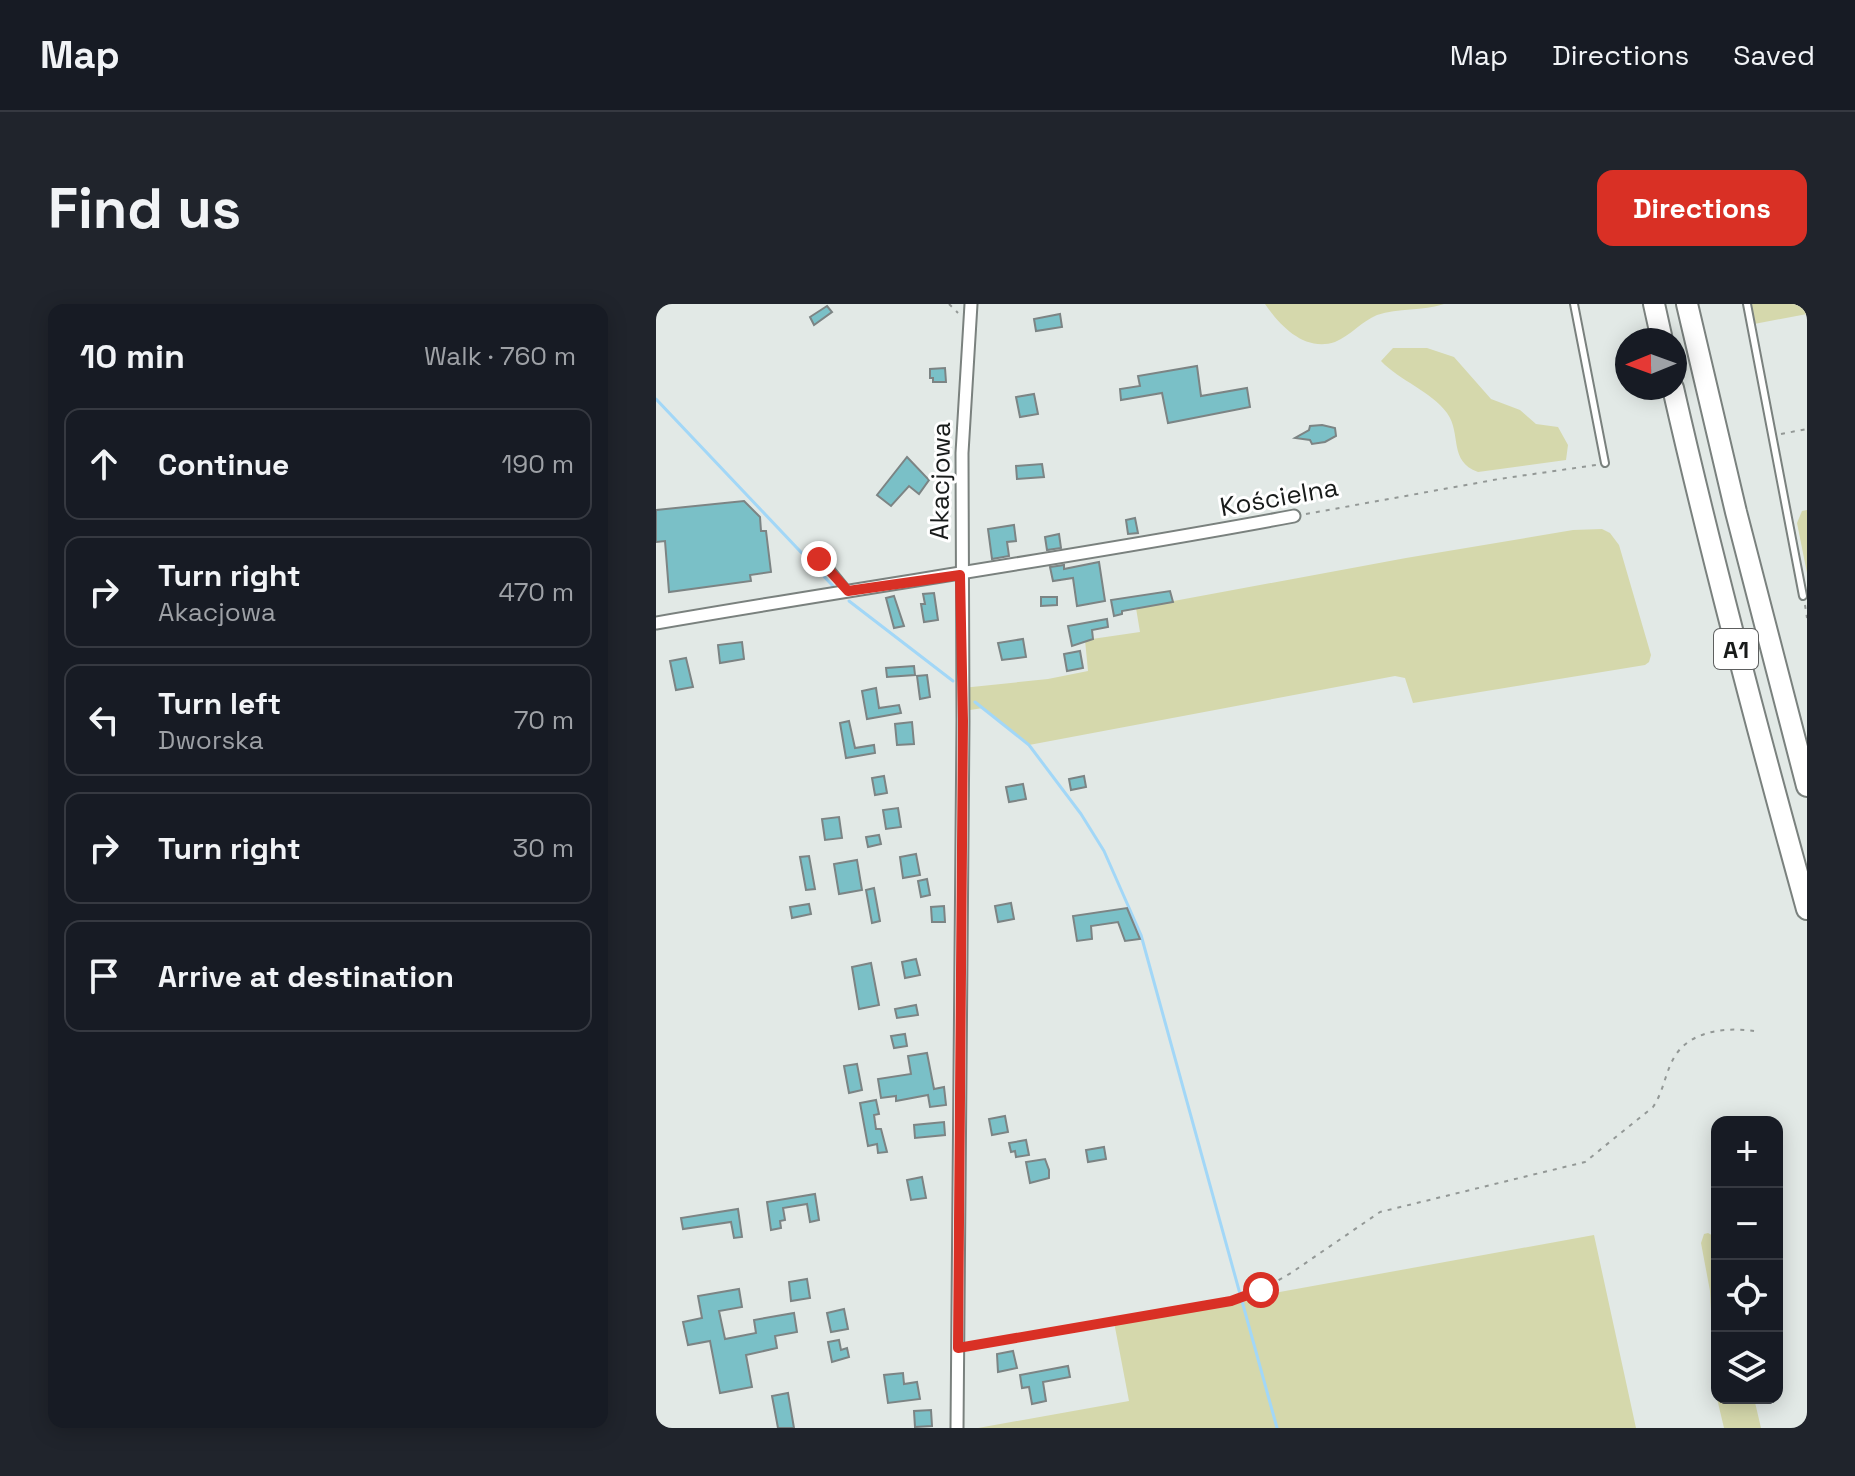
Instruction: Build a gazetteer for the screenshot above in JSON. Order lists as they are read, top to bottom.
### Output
{
  "streets": {
    "highway": ["A1"],
    "street": ["Akacjowa", "Kościelna"]
  },
  "crossings": [
    ["Akacjowa", "Kościelna"]
  ],
  "north": "left",
  "page": {
    "header": "Map",
    "nav": ["Map", "Directions", "Saved"],
    "buttons": "Directions",
    "title": "Find us",
    "heading": ["10 min", "Walk · 760 m"],
    "list": [
      ["Continue", "190 m"],
      ["Turn right", "Akacjowa", "470 m"],
      ["Turn left", "Dworska", "70 m"],
      ["Turn right", "30 m"],
      "Arrive at destination"
    ],
    "map_buttons": ["+", "−"]
  }
}
